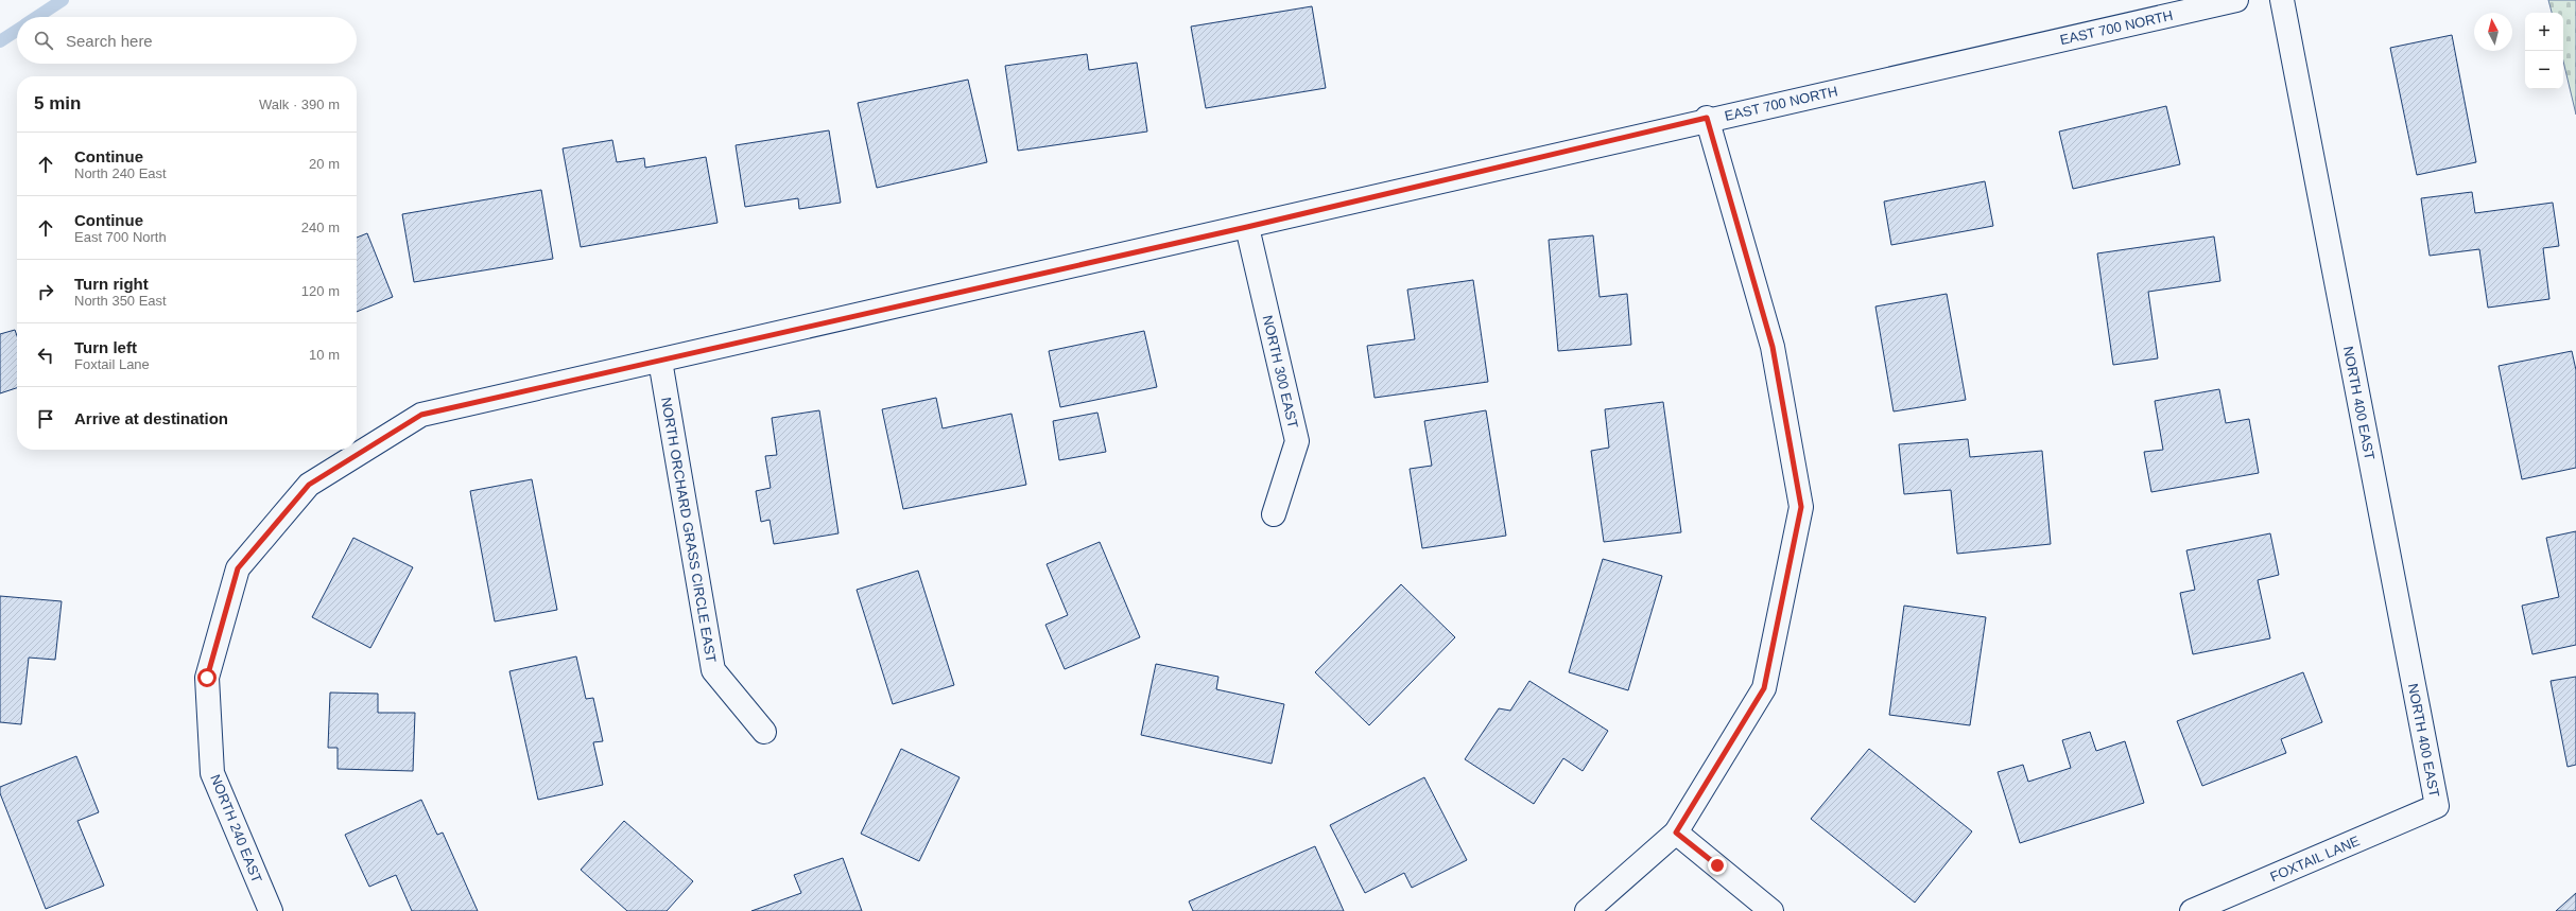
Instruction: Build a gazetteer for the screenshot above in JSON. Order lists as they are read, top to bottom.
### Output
{
  "streets": {
    "street": [
      "EAST 700 NORTH",
      "NORTH 300 EAST",
      "NORTH 400 EAST",
      "NORTH ORCHARD GRASS CIRCLE EAST",
      "NORTH 240 EAST",
      "FOXTAIL LANE"
    ]
  },
  "crossings": [
    ["EAST 700 NORTH", "NORTH 300 EAST"],
    ["EAST 700 NORTH", "NORTH ORCHARD GRASS CIRCLE EAST"],
    ["EAST 700 NORTH", "NORTH 240 EAST"],
    ["NORTH 400 EAST", "FOXTAIL LANE"]
  ],
  "north": "top",
  "page": {
    "map_buttons": ["+", "−"],
    "search": "Search here",
    "heading": ["5 min", "Walk · 390 m"],
    "list": [
      ["Continue", "North 240 East", "20 m"],
      ["Continue", "East 700 North", "240 m"],
      ["Turn right", "North 350 East", "120 m"],
      ["Turn left", "Foxtail Lane", "10 m"],
      "Arrive at destination"
    ]
  }
}
